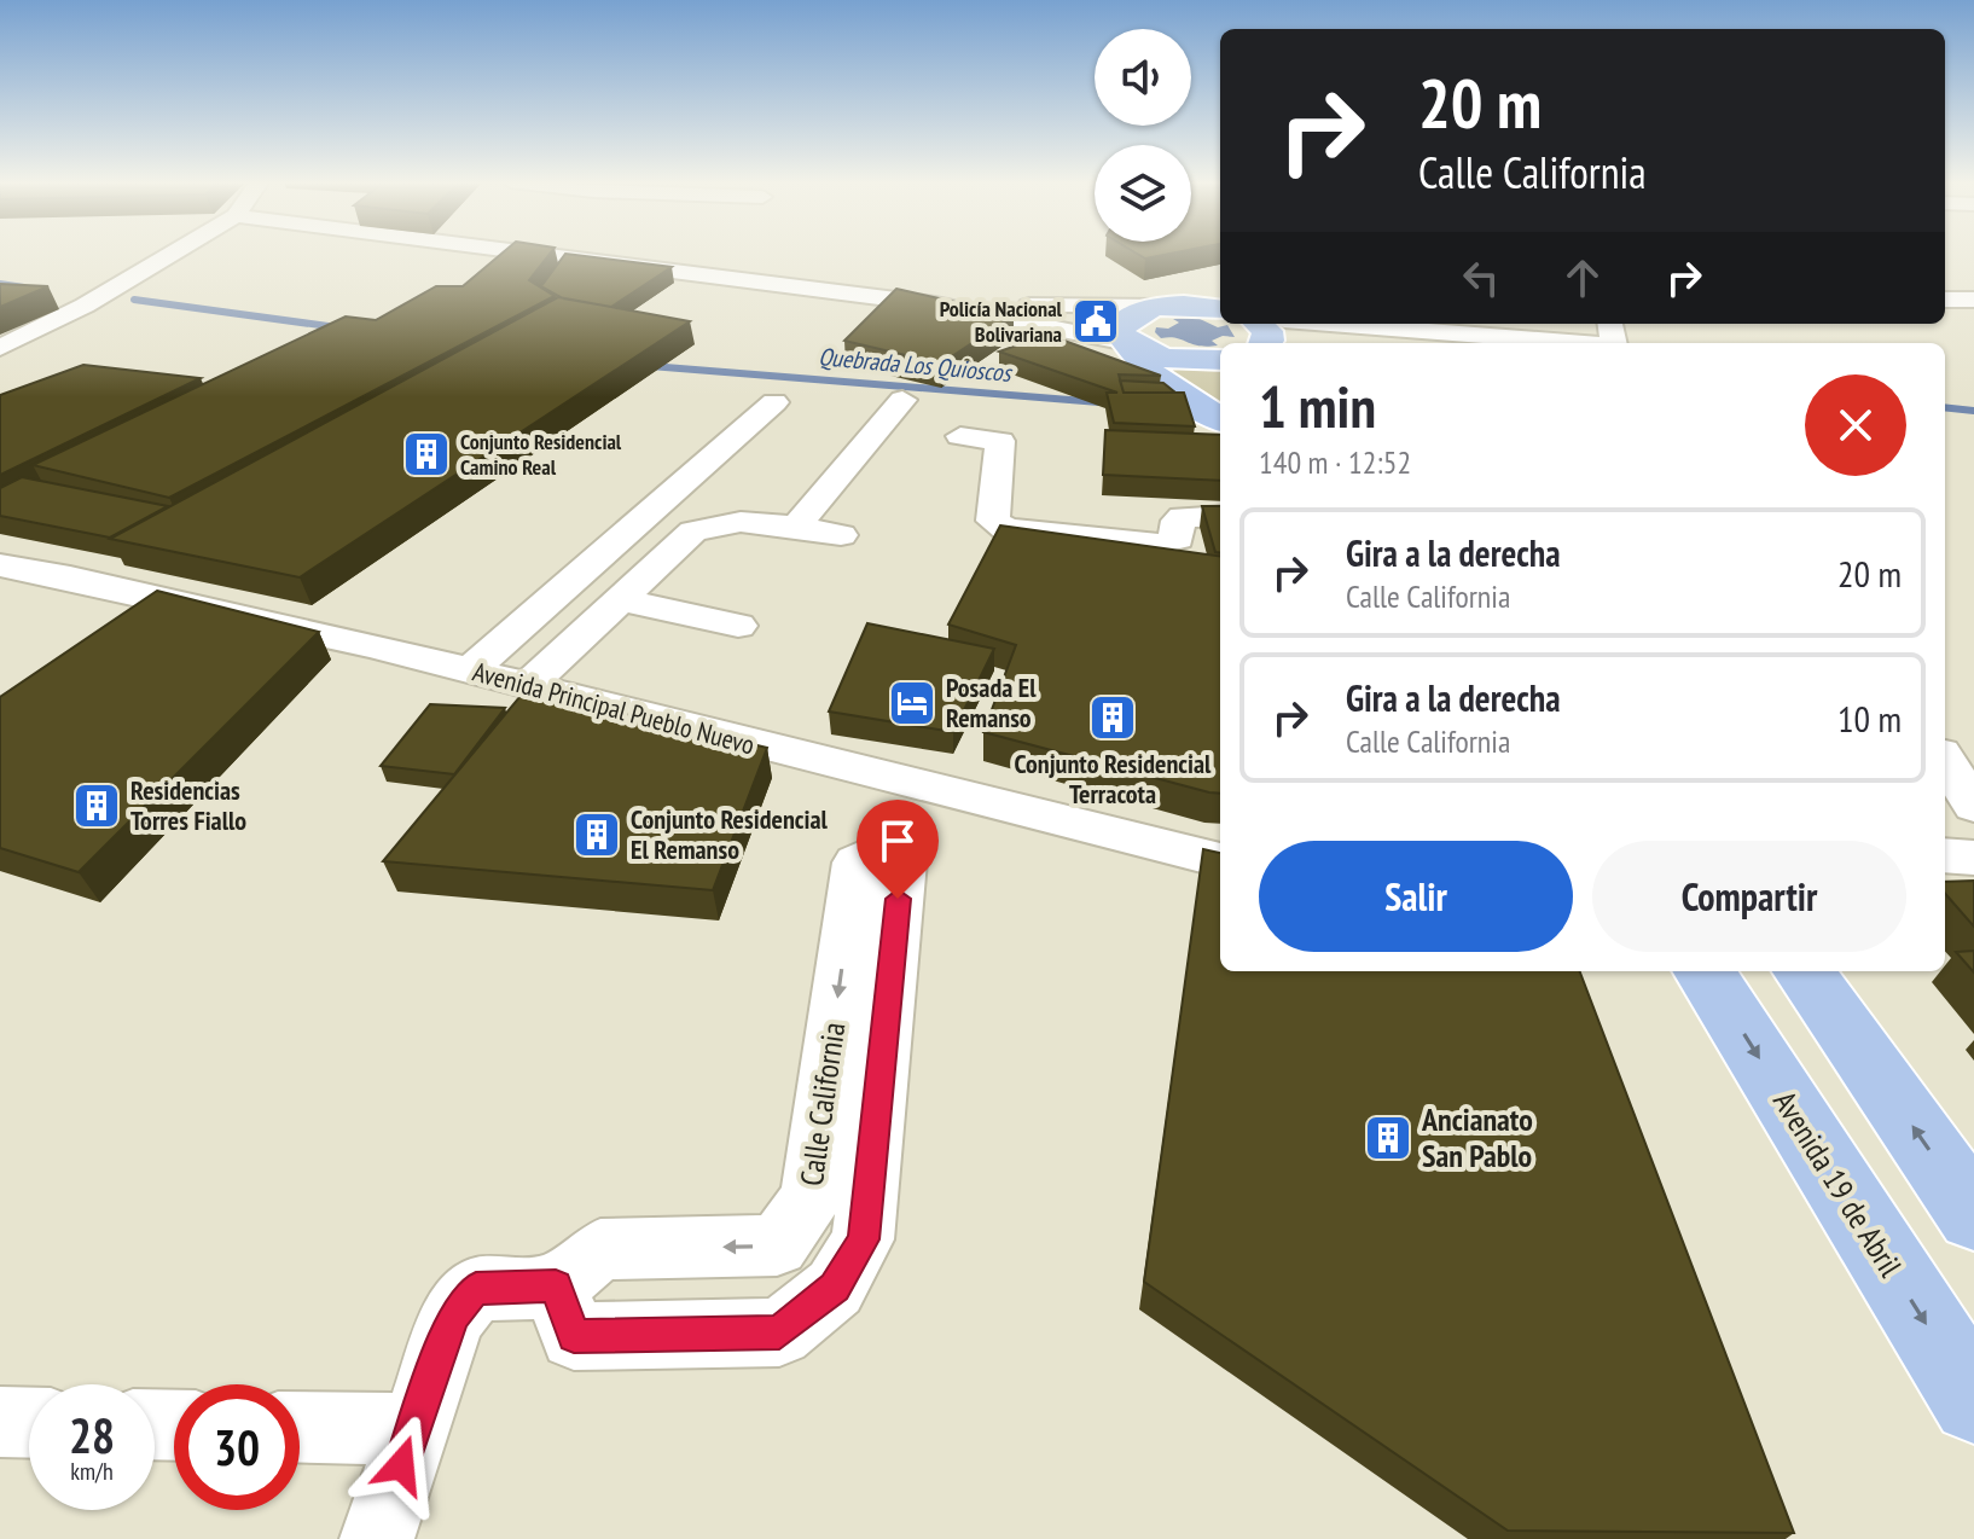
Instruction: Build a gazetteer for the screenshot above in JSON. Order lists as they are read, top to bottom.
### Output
{
  "streets": {
    "main road": ["Avenida 19 de Abril"],
    "street": ["Avenida Principal Pueblo Nuevo", "Calle California"]
  },
  "crossings": [
    ["Avenida Principal Pueblo Nuevo", "Calle California"]
  ],
  "one_way": ["Calle California"],
  "water": ["Quebrada Los Quioscos"],
  "places": {
    "public building": ["Policía Nacional Bolivariana"],
    "building": [
      "Conjunto Residencial Camino Real",
      "Conjunto Residencial Terracota",
      "Residencias Torres Fiallo",
      "Conjunto Residencial El Remanso",
      "Ancianato San Pablo"
    ],
    "hotel": ["Posada El Remanso"]
  },
  "page": {
    "turn": ["20 m", "Calle California"],
    "heading": ["1 min", "140 m · 12:52"],
    "list": [
      {
        "name": "Gira a la derecha",
        "note": "Calle California",
        "value": "20 m"
      },
      {
        "name": "Gira a la derecha",
        "note": "Calle California",
        "value": "10 m"
      }
    ],
    "buttons": ["Salir", "Compartir"],
    "speed": "28 km/h",
    "limit": "30"
  }
}
